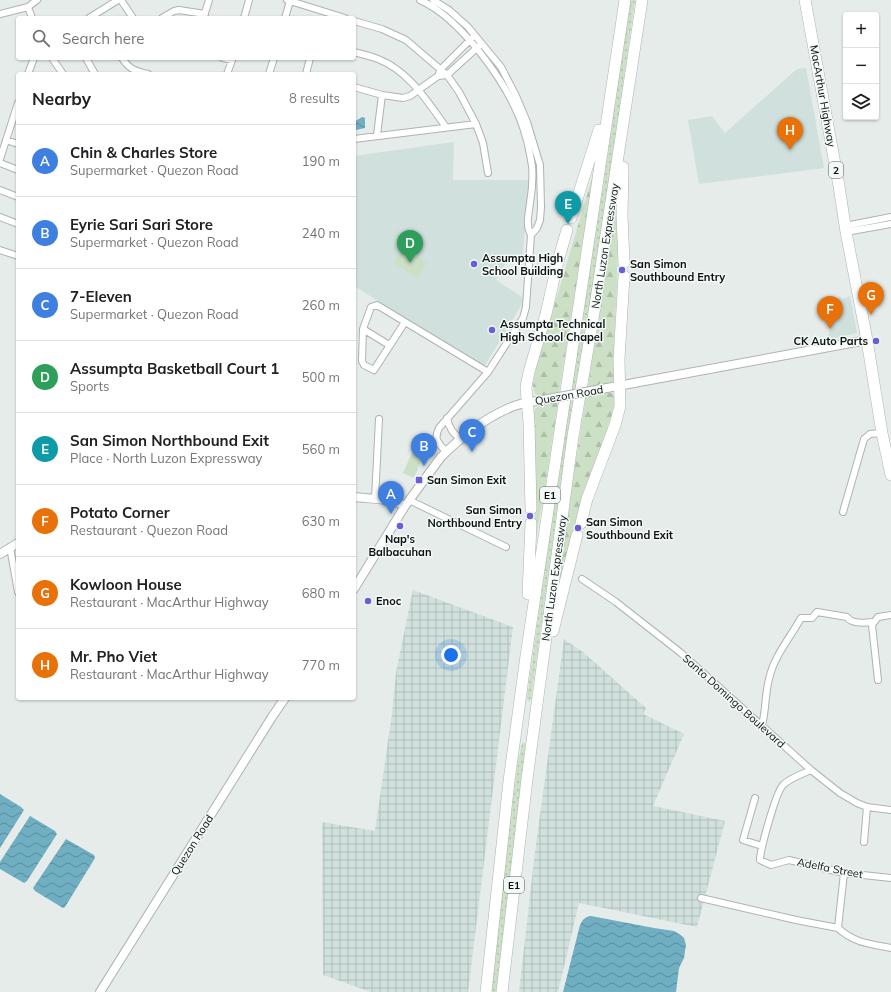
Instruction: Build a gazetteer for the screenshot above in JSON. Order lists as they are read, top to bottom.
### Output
{
  "streets": {
    "highway": [
      "MacArthur Highway",
      "2",
      "North Luzon Expressway",
      "E1"
    ],
    "main road": ["Quezon Road"],
    "street": ["Santo Domingo Boulevard", "Adelfa Street"]
  },
  "crossings": [
    ["MacArthur Highway", "Quezon Road"],
    ["Santo Domingo Boulevard", "Adelfa Street"]
  ],
  "places": {
    "other": [
      "Assumpta High School Building",
      "San Simon Southbound Entry",
      "Assumpta Technical High School Chapel",
      "CK Auto Parts",
      "San Simon Northbound Entry",
      "Nap's Balbacuhan",
      "San Simon Southbound Exit",
      "Enoc"
    ],
    "transit": ["San Simon Exit"]
  },
  "page": {
    "map_buttons": ["+", "−"],
    "search": "Search here",
    "heading": ["Nearby", "8 results"],
    "pins": [
      "H",
      "E",
      "D",
      "G",
      "F",
      "C",
      "B",
      "A"
    ],
    "list": [
      {
        "mark": "A",
        "name": "Chin & Charles Store",
        "note": "Supermarket · Quezon Road",
        "value": "190 m"
      },
      {
        "mark": "B",
        "name": "Eyrie Sari Sari Store",
        "note": "Supermarket · Quezon Road",
        "value": "240 m"
      },
      {
        "mark": "C",
        "name": "7-Eleven",
        "note": "Supermarket · Quezon Road",
        "value": "260 m"
      },
      {
        "mark": "D",
        "name": "Assumpta Basketball Court 1",
        "note": "Sports",
        "value": "500 m"
      },
      {
        "mark": "E",
        "name": "San Simon Northbound Exit",
        "note": "Place · North Luzon Expressway",
        "value": "560 m"
      },
      {
        "mark": "F",
        "name": "Potato Corner",
        "note": "Restaurant · Quezon Road",
        "value": "630 m"
      },
      {
        "mark": "G",
        "name": "Kowloon House",
        "note": "Restaurant · MacArthur Highway",
        "value": "680 m"
      },
      {
        "mark": "H",
        "name": "Mr. Pho Viet",
        "note": "Restaurant · MacArthur Highway",
        "value": "770 m"
      }
    ]
  }
}
